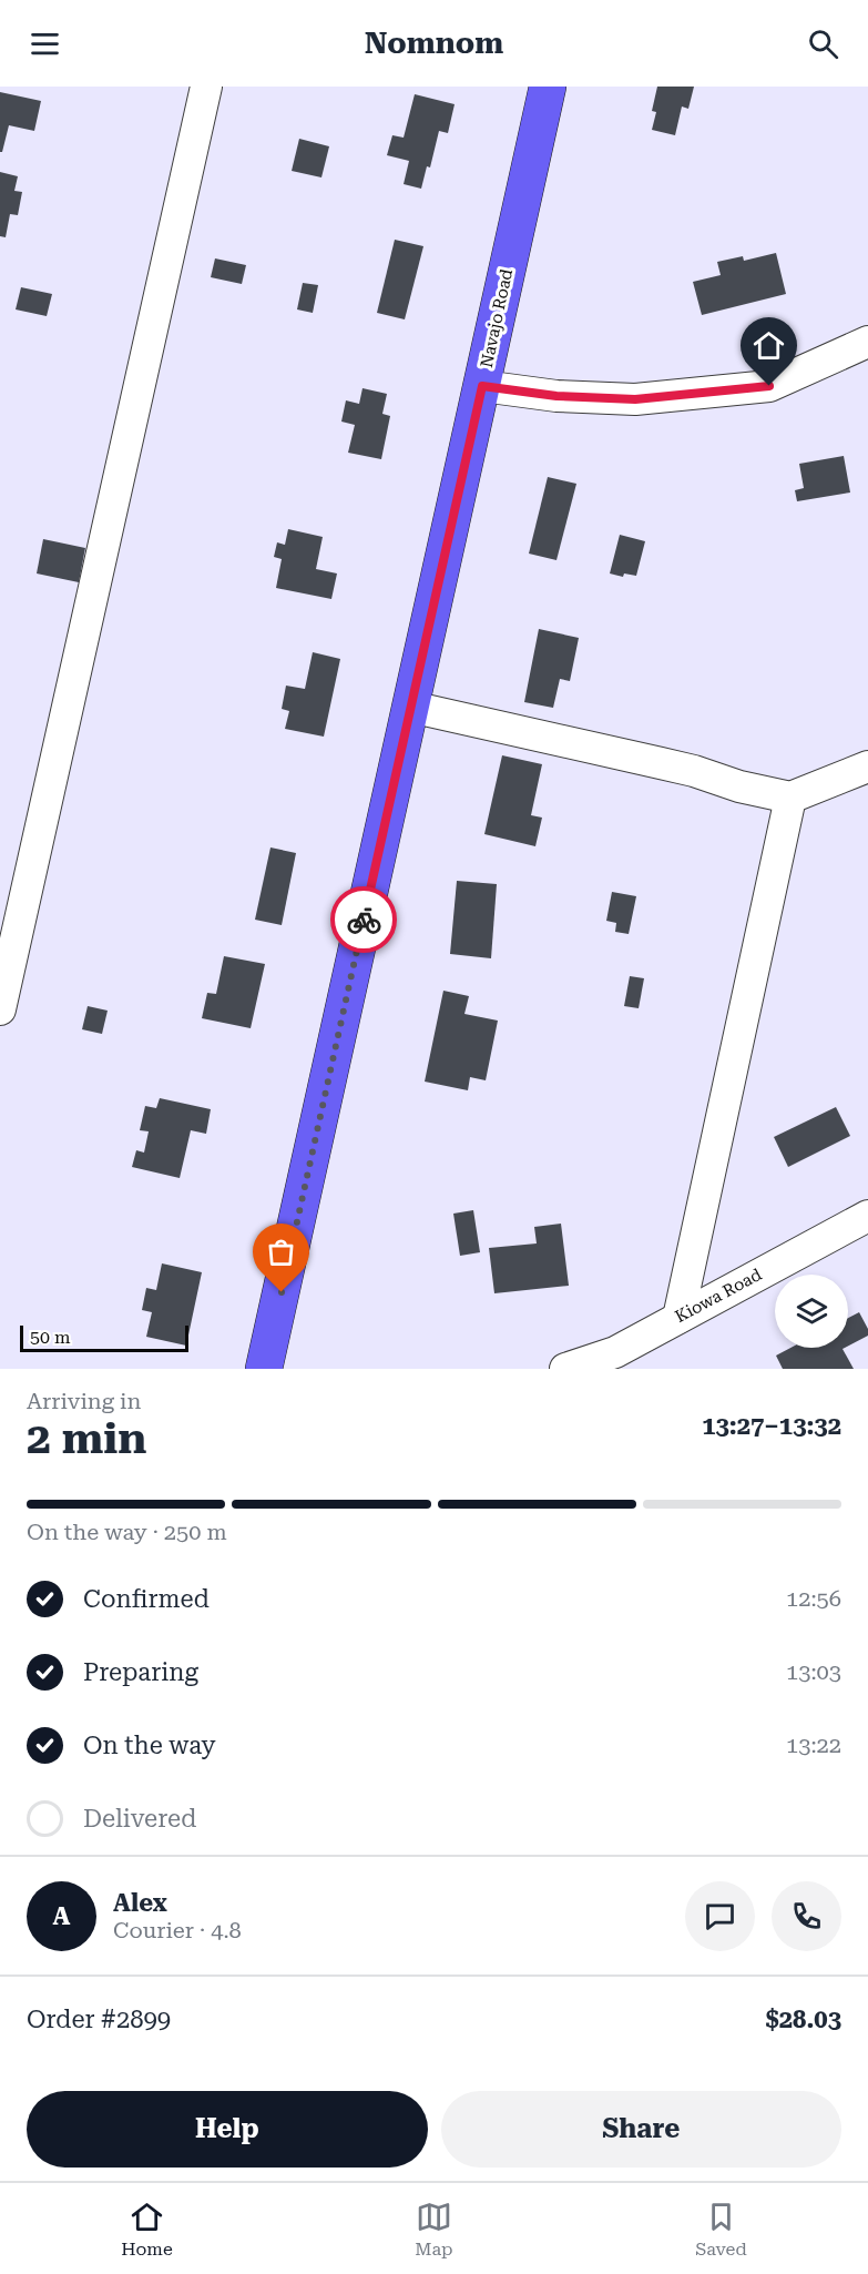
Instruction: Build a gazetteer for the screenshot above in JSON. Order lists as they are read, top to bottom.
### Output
{
  "streets": {
    "main road": ["Navajo Road"],
    "street": ["Kiowa Road"]
  },
  "scale_bar": "50 m",
  "page": {
    "header": "Nomnom",
    "scale": "50 m",
    "heading": ["2 min", "Arriving in", "13:27–13:32"],
    "panel": [
      "Alex",
      "Courier · 4.8",
      "Order #2899",
      "$28.03"
    ],
    "bar": "On the way · 250 m",
    "list": [
      ["Confirmed", "12:56"],
      ["Preparing", "13:03"],
      ["On the way", "13:22"],
      "Delivered"
    ],
    "round": "A",
    "buttons": ["Help", "Share"],
    "tabs": ["Home", "Map", "Saved"]
  }
}
